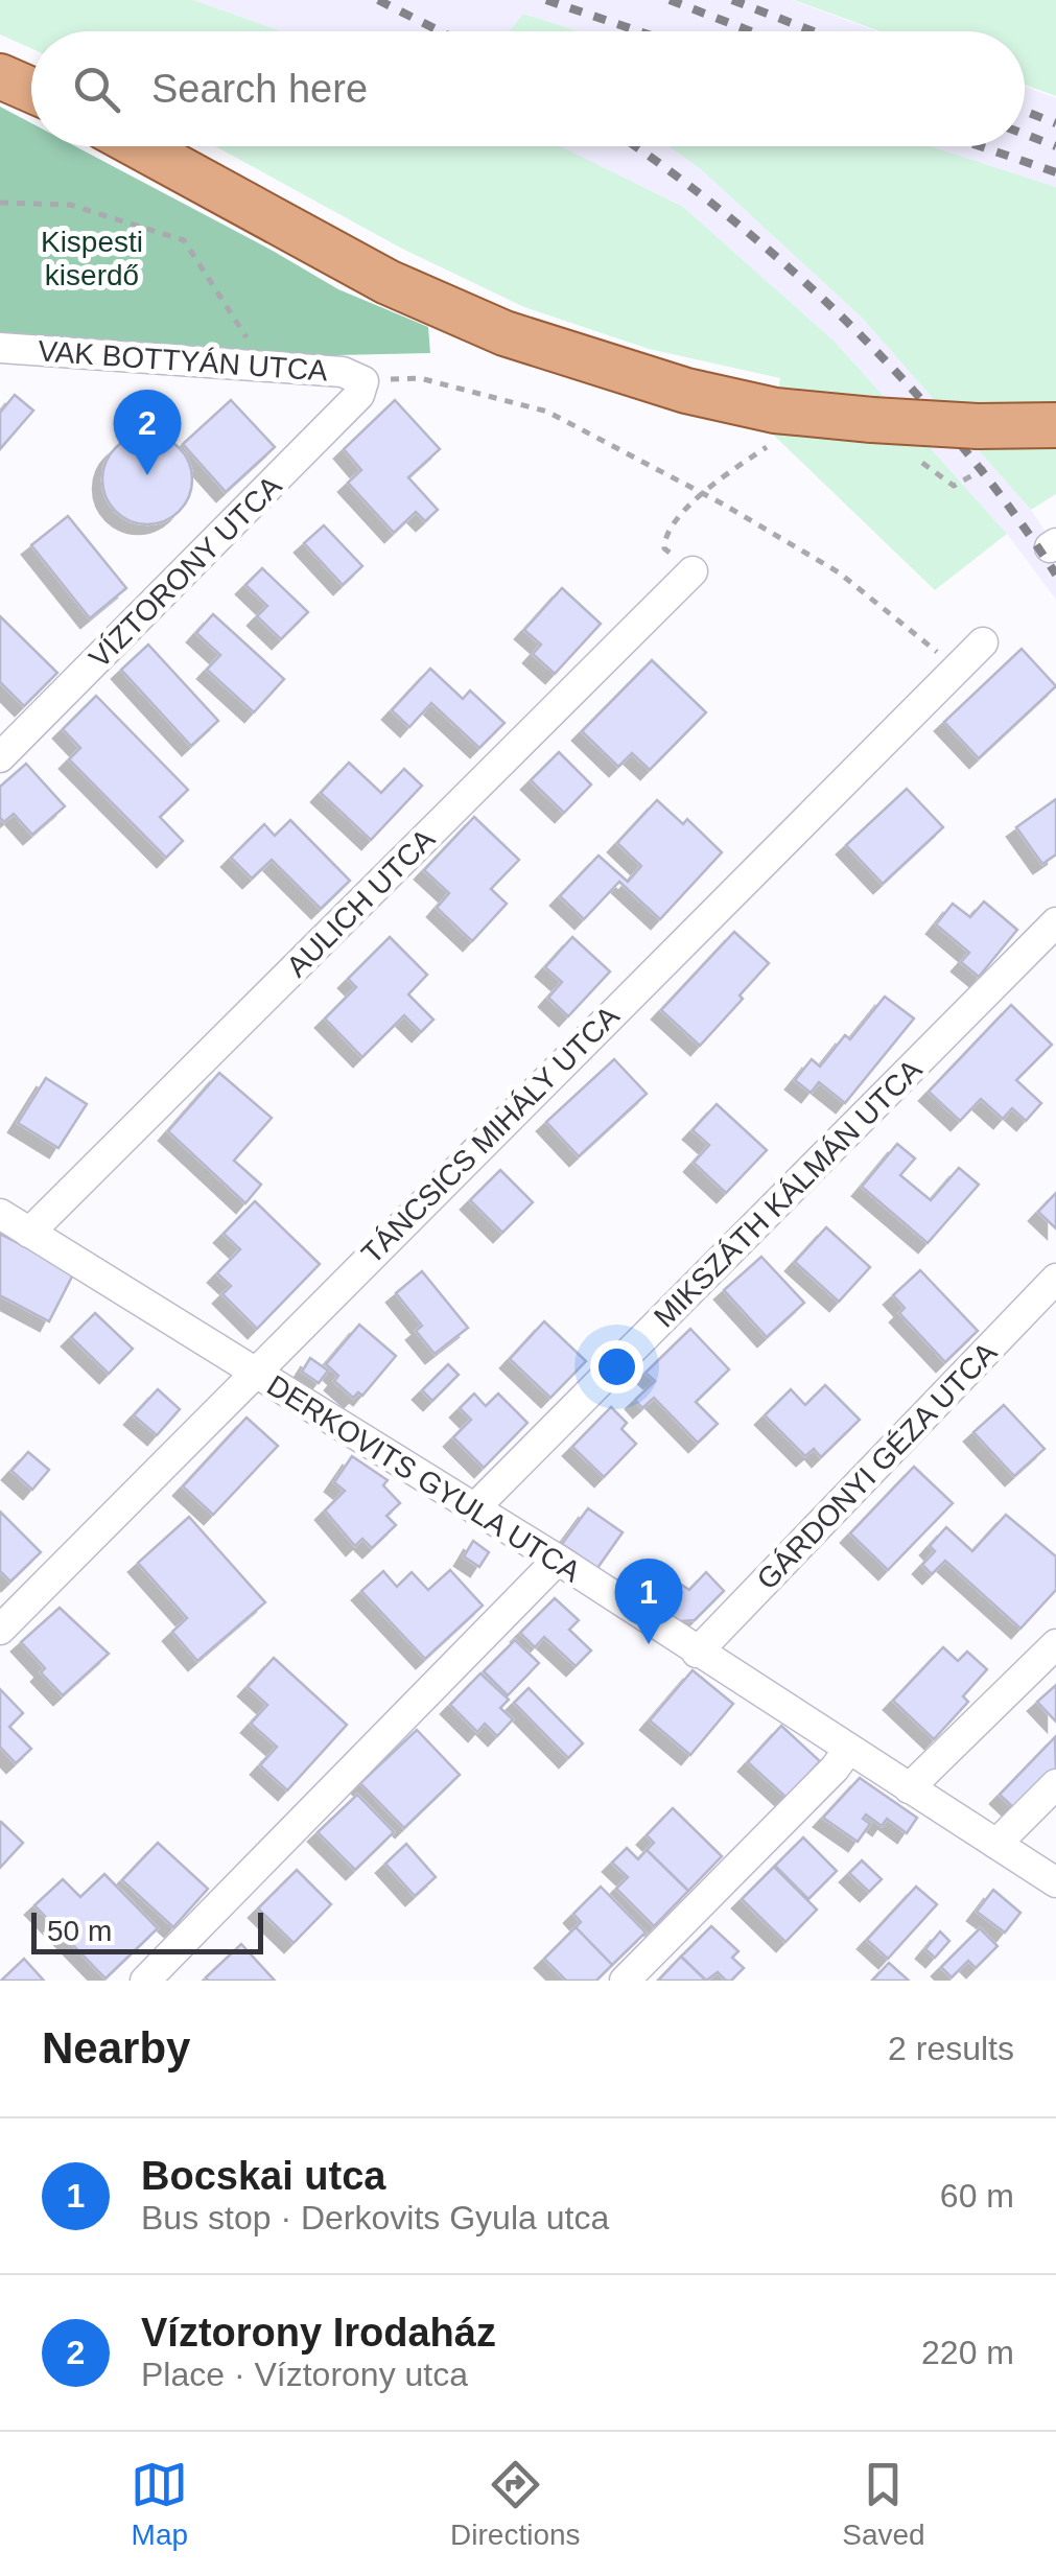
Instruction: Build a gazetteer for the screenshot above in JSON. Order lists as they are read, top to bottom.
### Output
{
  "streets": {
    "street": [
      "VAK BOTTYÁN UTCA",
      "VÍZTORONY UTCA",
      "AULICH UTCA",
      "TÁNCSICS MIHÁLY UTCA",
      "MIKSZÁTH KÁLMÁN UTCA",
      "GÁRDONYI GÉZA UTCA",
      "DERKOVITS GYULA UTCA"
    ]
  },
  "crossings": [
    ["VAK BOTTYÁN UTCA", "VÍZTORONY UTCA"],
    ["AULICH UTCA", "DERKOVITS GYULA UTCA"],
    ["TÁNCSICS MIHÁLY UTCA", "DERKOVITS GYULA UTCA"],
    ["MIKSZÁTH KÁLMÁN UTCA", "DERKOVITS GYULA UTCA"],
    ["GÁRDONYI GÉZA UTCA", "DERKOVITS GYULA UTCA"]
  ],
  "parks": ["Kispesti kiserdő"],
  "scale_bar": "50 m",
  "page": {
    "search": "Search here",
    "pins": ["2", "1"],
    "scale": "50 m",
    "heading": ["Nearby", "2 results"],
    "list": [
      {
        "mark": "1",
        "name": "Bocskai utca",
        "note": "Bus stop · Derkovits Gyula utca",
        "value": "60 m"
      },
      {
        "mark": "2",
        "name": "Víztorony Irodaház",
        "note": "Place · Víztorony utca",
        "value": "220 m"
      }
    ],
    "nav": ["Map", "Directions", "Saved"]
  }
}
